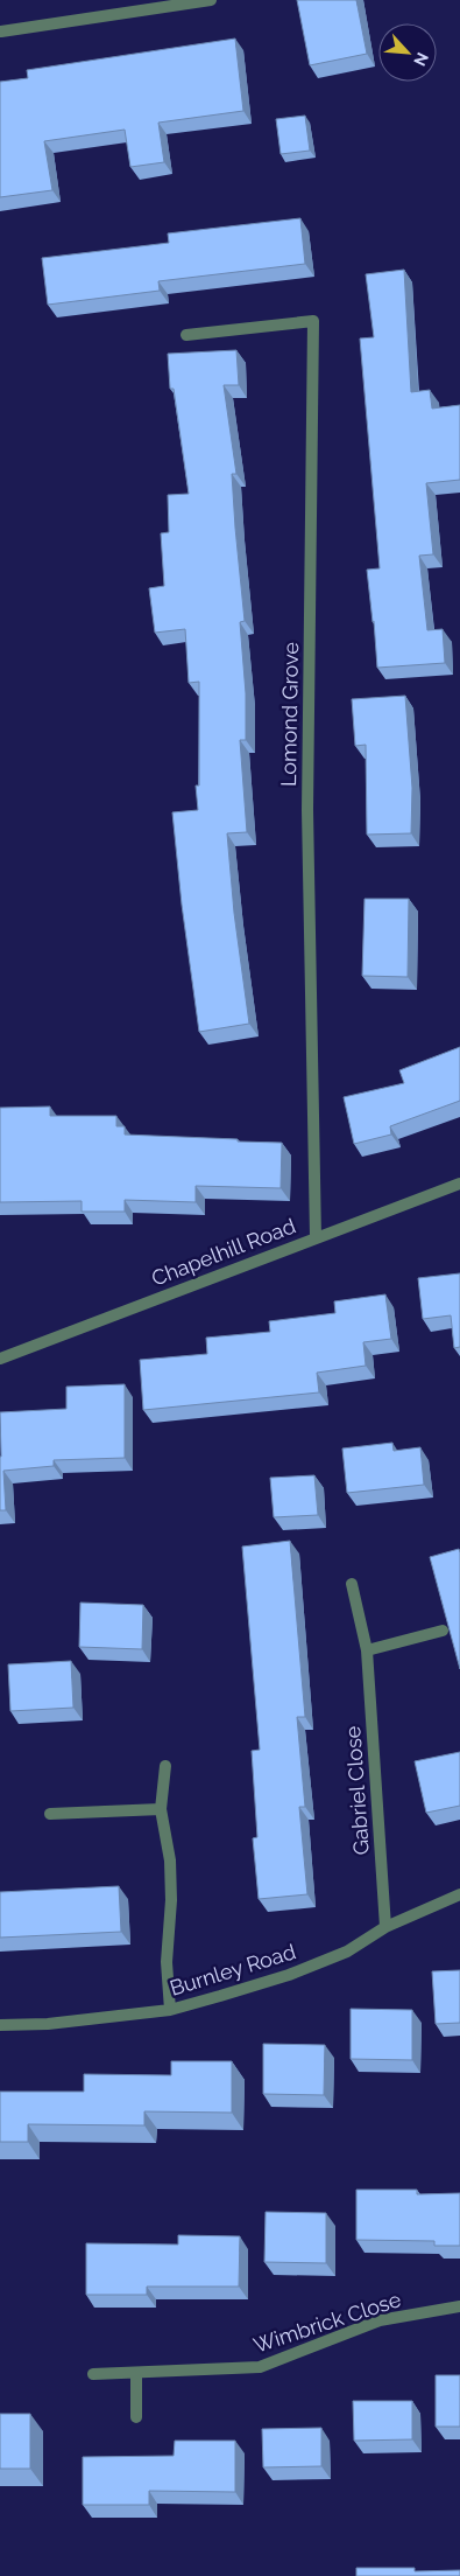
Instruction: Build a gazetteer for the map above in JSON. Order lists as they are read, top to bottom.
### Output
{
  "streets": {
    "street": [
      "Lomond Grove",
      "Chapelhill Road",
      "Gabriel Close",
      "Burnley Road",
      "Wimbrick Close"
    ]
  },
  "crossings": [
    ["Lomond Grove", "Chapelhill Road"],
    ["Gabriel Close", "Burnley Road"]
  ],
  "north": "bottom right"
}
